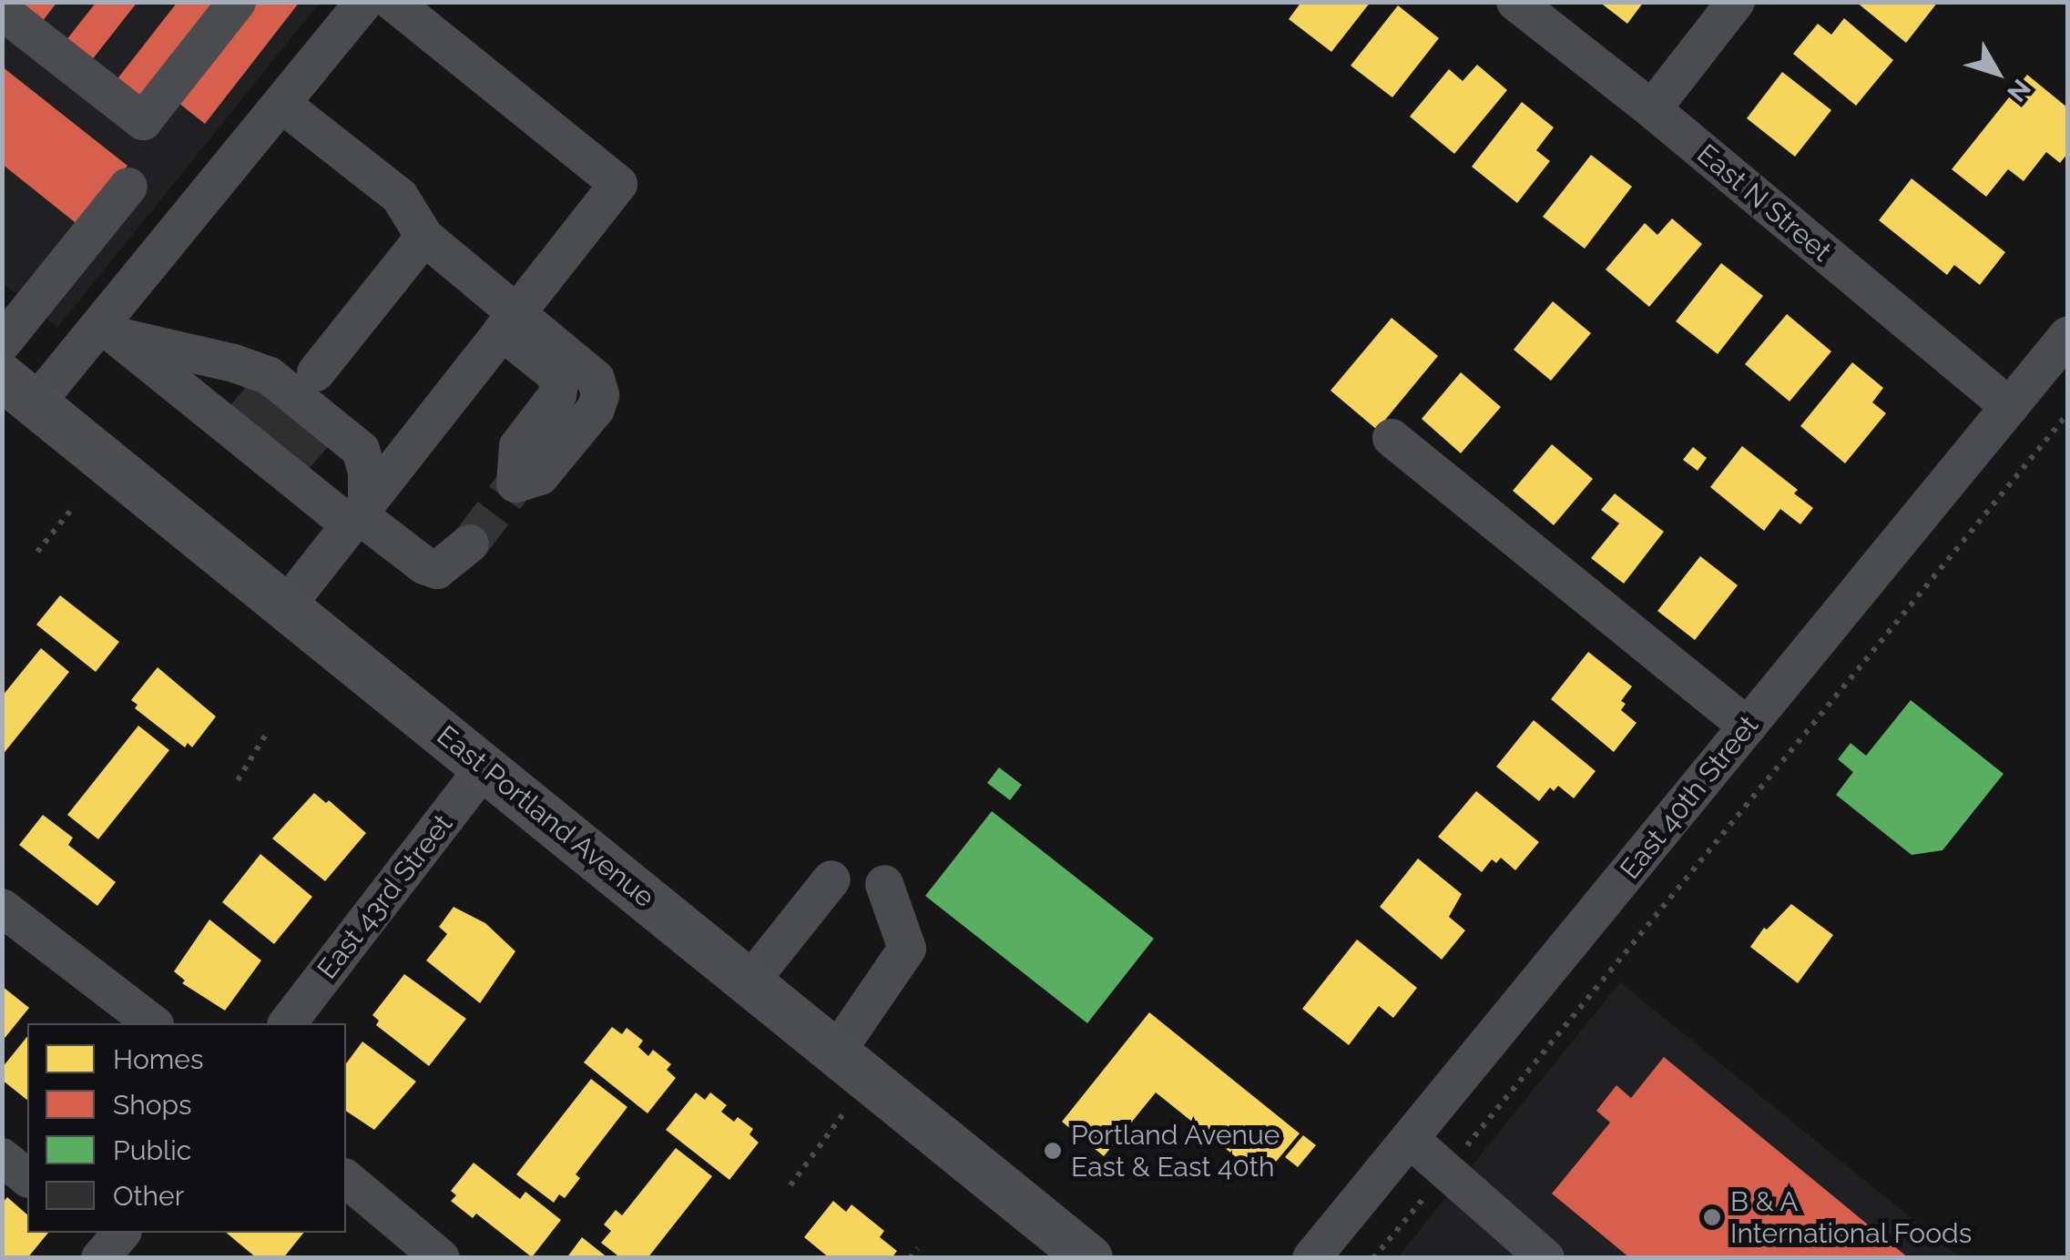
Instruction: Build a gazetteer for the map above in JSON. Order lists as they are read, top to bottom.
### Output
{
  "streets": {
    "main road": ["East Portland Avenue"],
    "street": ["East N Street", "East 40th Street", "East 43rd Street"]
  },
  "crossings": [
    ["East N Street", "East 40th Street"],
    ["East Portland Avenue", "East 43rd Street"]
  ],
  "places": ["Portland Avenue East & East 40th", "B & A International Foods"],
  "legend": [
    "Homes",
    "Shops",
    "Public",
    "Other"
  ],
  "north": "bottom right"
}
